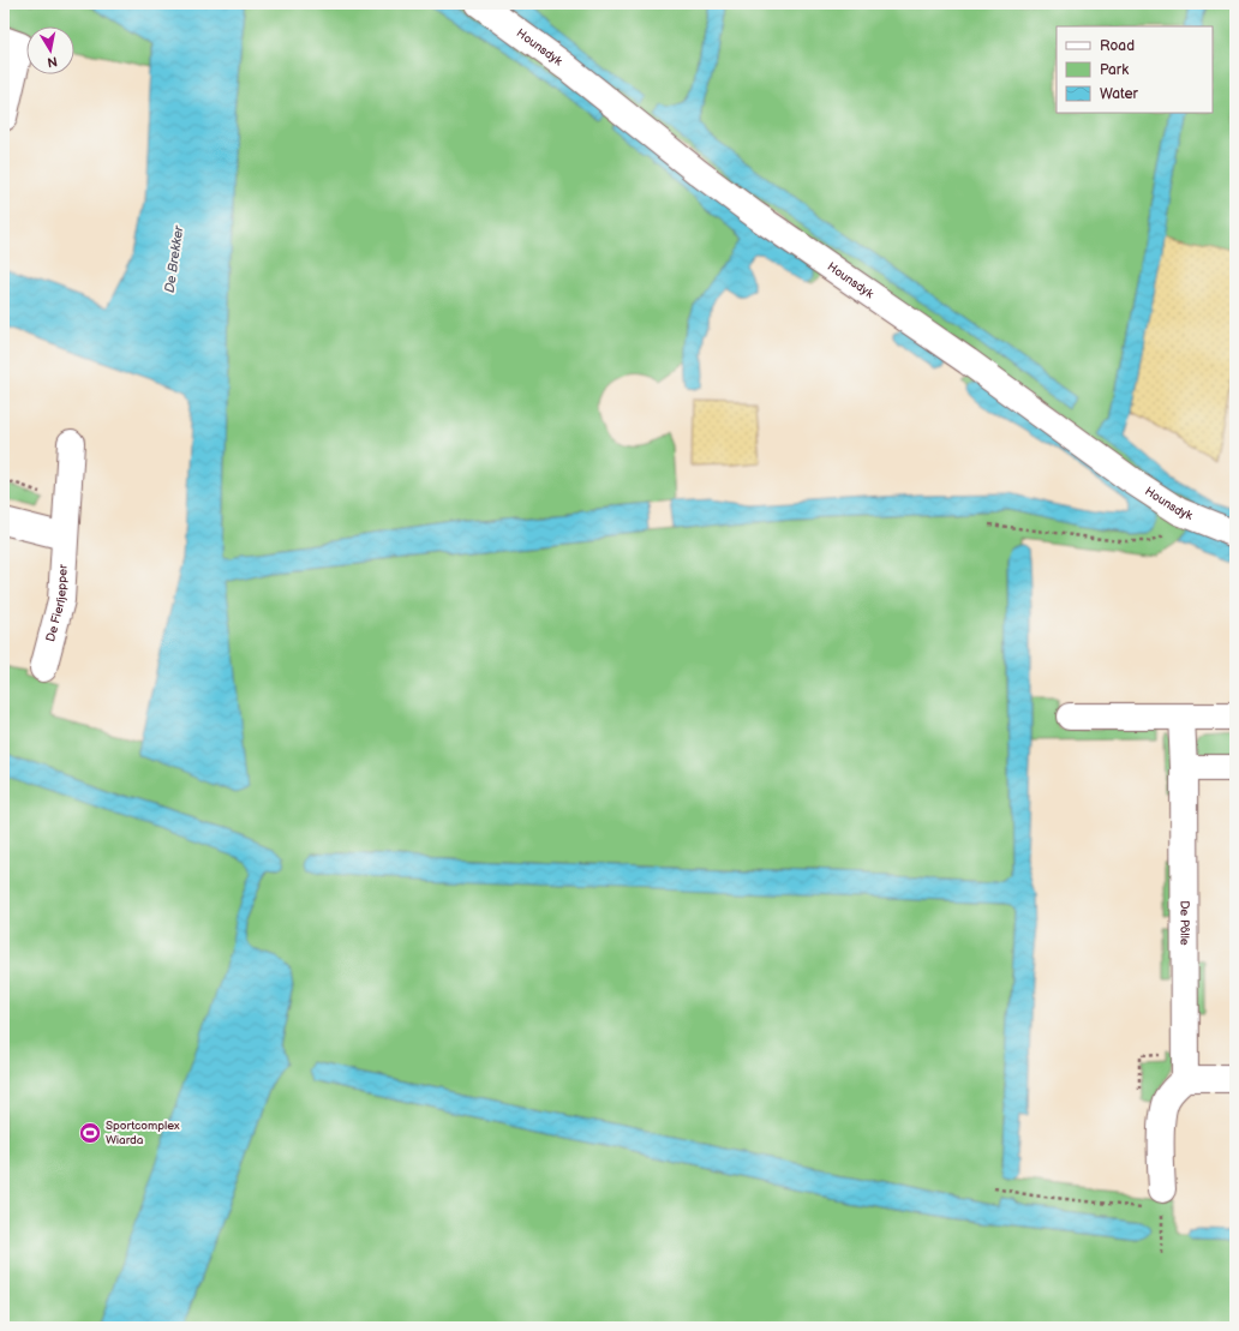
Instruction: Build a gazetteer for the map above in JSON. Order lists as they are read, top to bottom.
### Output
{
  "streets": {
    "street": ["Hounsdyk", "De Fierljepper", "De Pôlle"]
  },
  "water": ["De Brekker"],
  "places": {
    "sports": ["Sportcomplex Wiarda"]
  },
  "legend": ["Road", "Park", "Water"],
  "north": "bottom"
}
